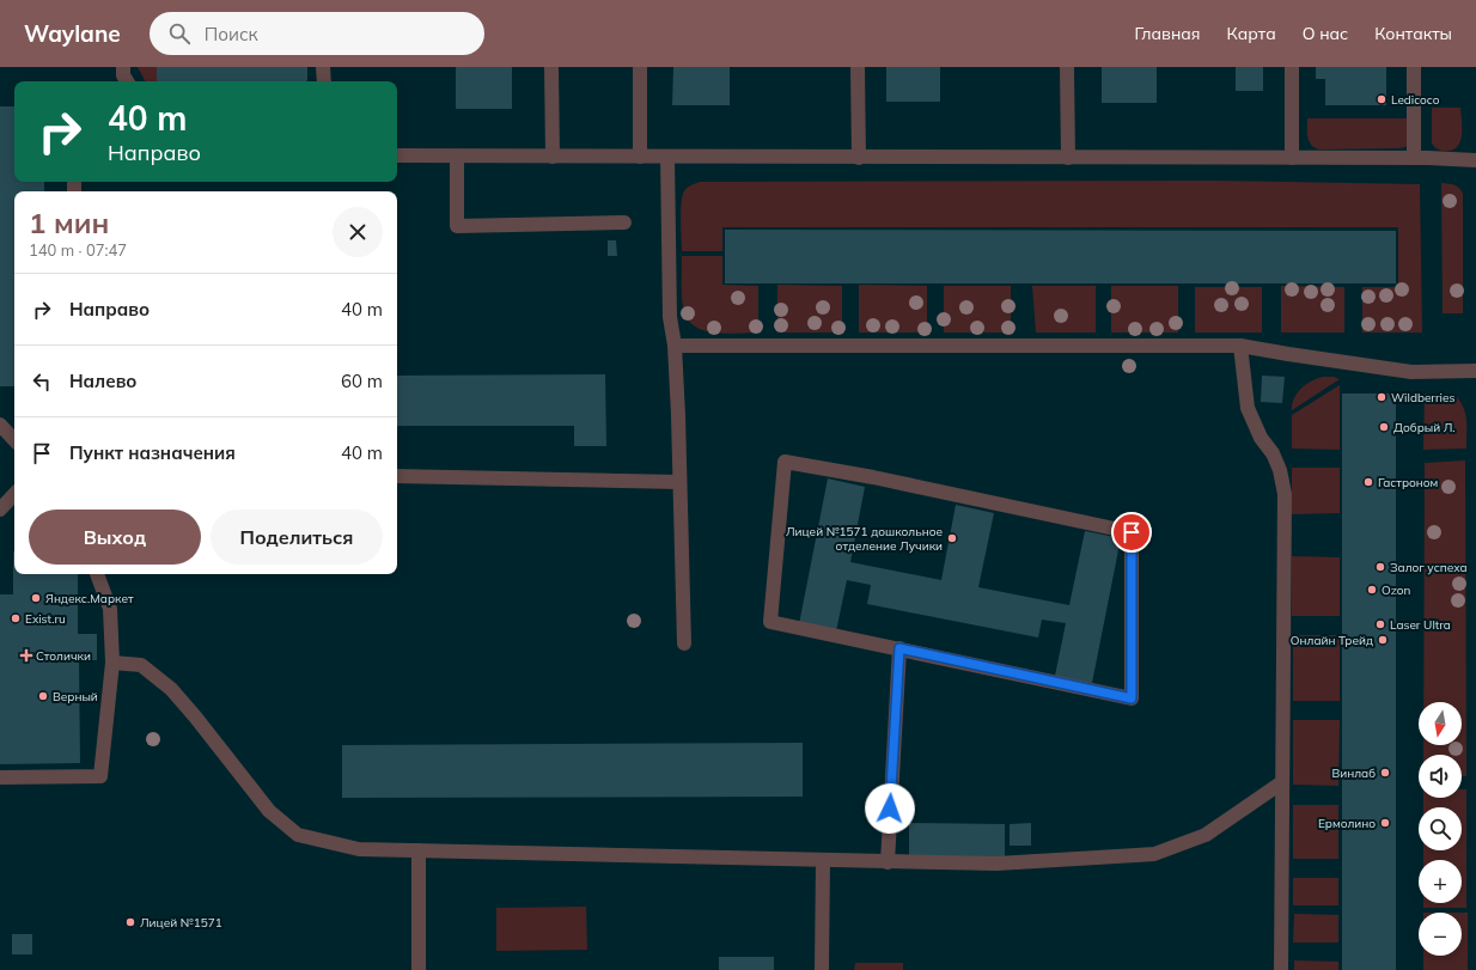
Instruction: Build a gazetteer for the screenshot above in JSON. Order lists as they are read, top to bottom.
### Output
{
  "places": {
    "other": [
      "Ledicoco",
      "Wildberries",
      "Добрый Л.",
      "Гастроном",
      "Лицей №1571 дошкольное отделение Лучики",
      "Залог успеха",
      "Ozon",
      "Яндекс.Маркет",
      "Exist.ru",
      "Laser Ultra",
      "Онлайн Трейд",
      "Верный",
      "Винлаб",
      "Ермолино",
      "Лицей №1571"
    ],
    "health": ["Столички"]
  },
  "north": "bottom",
  "page": {
    "header": "Waylane",
    "search": "Поиск",
    "nav": [
      "Главная",
      "Карта",
      "О нас",
      "Контакты"
    ],
    "turn": ["40 m", "Направо"],
    "heading": ["1 мин", "140 m · 07:47"],
    "list": [
      {
        "name": "Направо",
        "value": "40 m"
      },
      {
        "name": "Налево",
        "value": "60 m"
      },
      {
        "name": "Пункт назначения",
        "value": "40 m"
      }
    ],
    "buttons": ["Выход", "Поделиться"],
    "map_buttons": ["+", "−"]
  }
}
